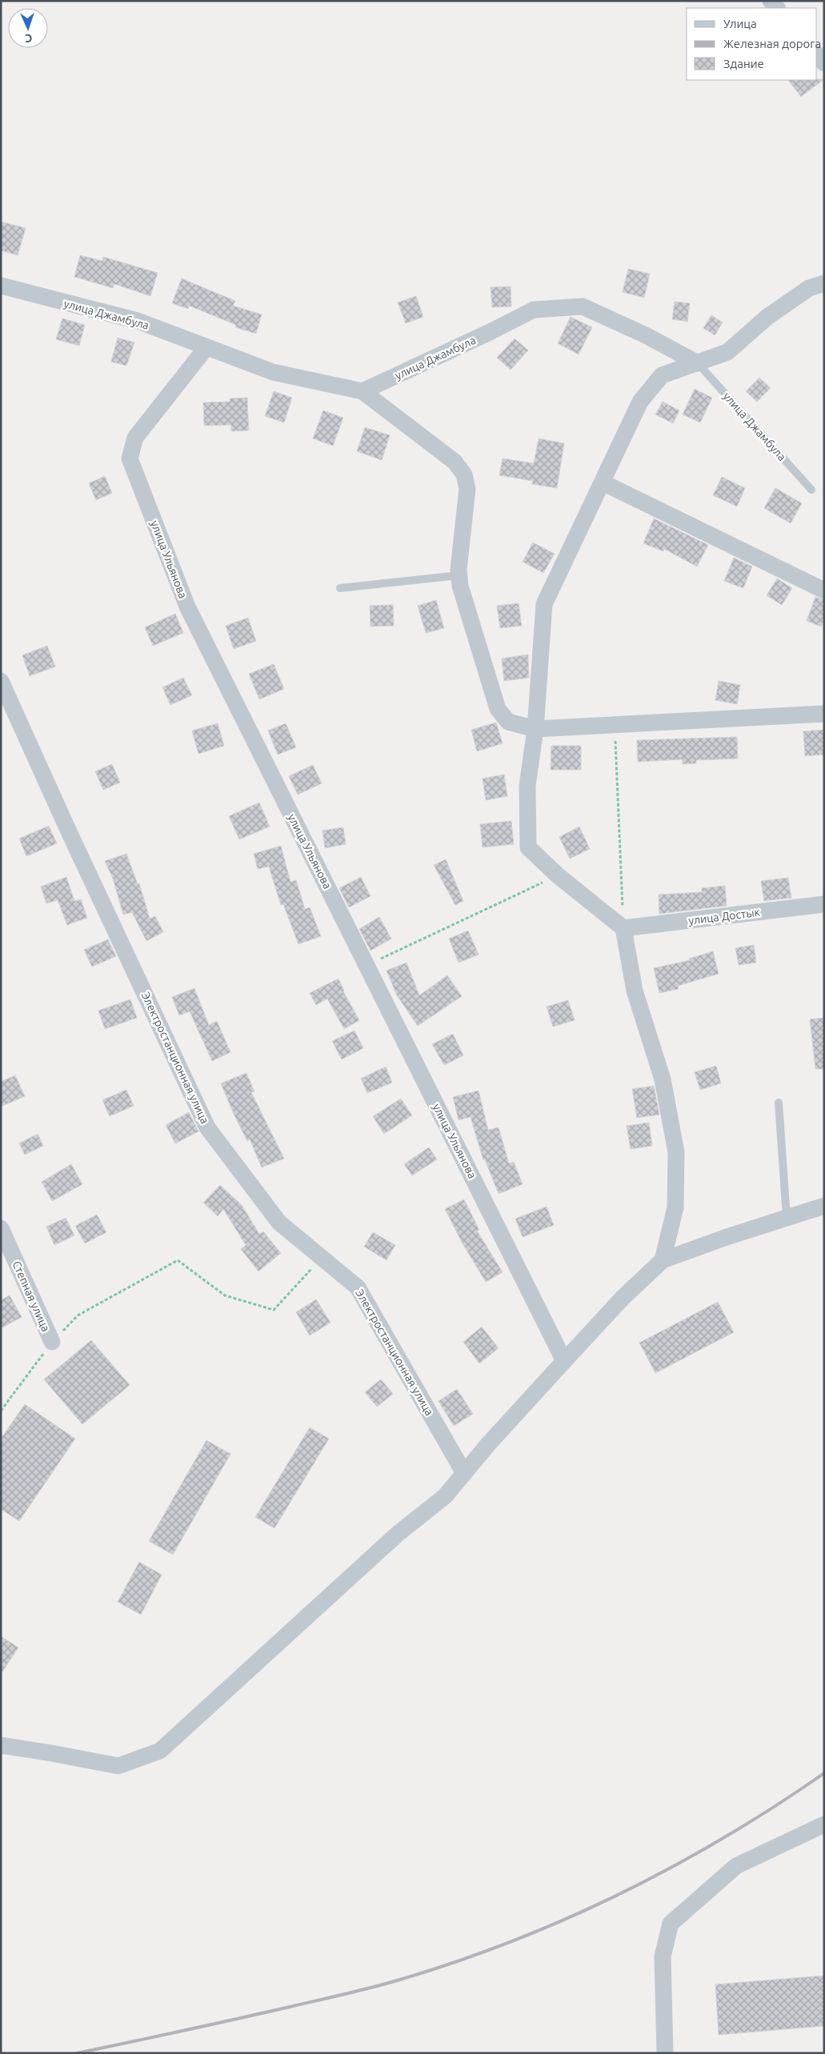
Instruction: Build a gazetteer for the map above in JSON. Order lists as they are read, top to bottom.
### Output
{
  "streets": {
    "street": [
      "улица Джамбула",
      "улица Ульянова",
      "улица Достык",
      "Электростанционная улица",
      "Степная улица"
    ]
  },
  "crossings": [
    ["улица Джамбула", "улица Ульянова"]
  ],
  "legend": ["Улица", "Железная дорога", "Здание"],
  "north": "bottom"
}
